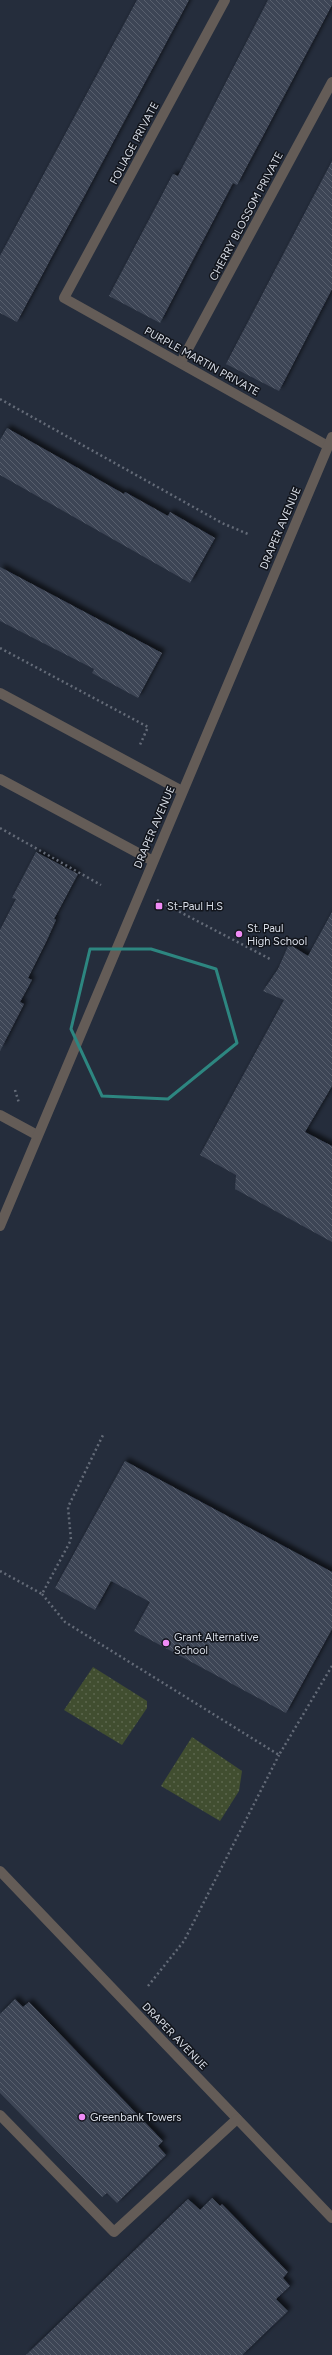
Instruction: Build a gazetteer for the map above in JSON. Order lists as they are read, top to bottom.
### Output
{
  "streets": {
    "street": [
      "FOLIAGE PRIVATE",
      "CHERRY BLOSSOM PRIVATE",
      "PURPLE MARTIN PRIVATE",
      "DRAPER AVENUE"
    ]
  },
  "crossings": [
    ["FOLIAGE PRIVATE", "PURPLE MARTIN PRIVATE"],
    ["CHERRY BLOSSOM PRIVATE", "PURPLE MARTIN PRIVATE"],
    ["PURPLE MARTIN PRIVATE", "DRAPER AVENUE"]
  ],
  "places": {
    "transit": ["St-Paul H.S"],
    "other": ["St. Paul High School", "Grant Alternative School", "Greenbank Towers"]
  }
}
